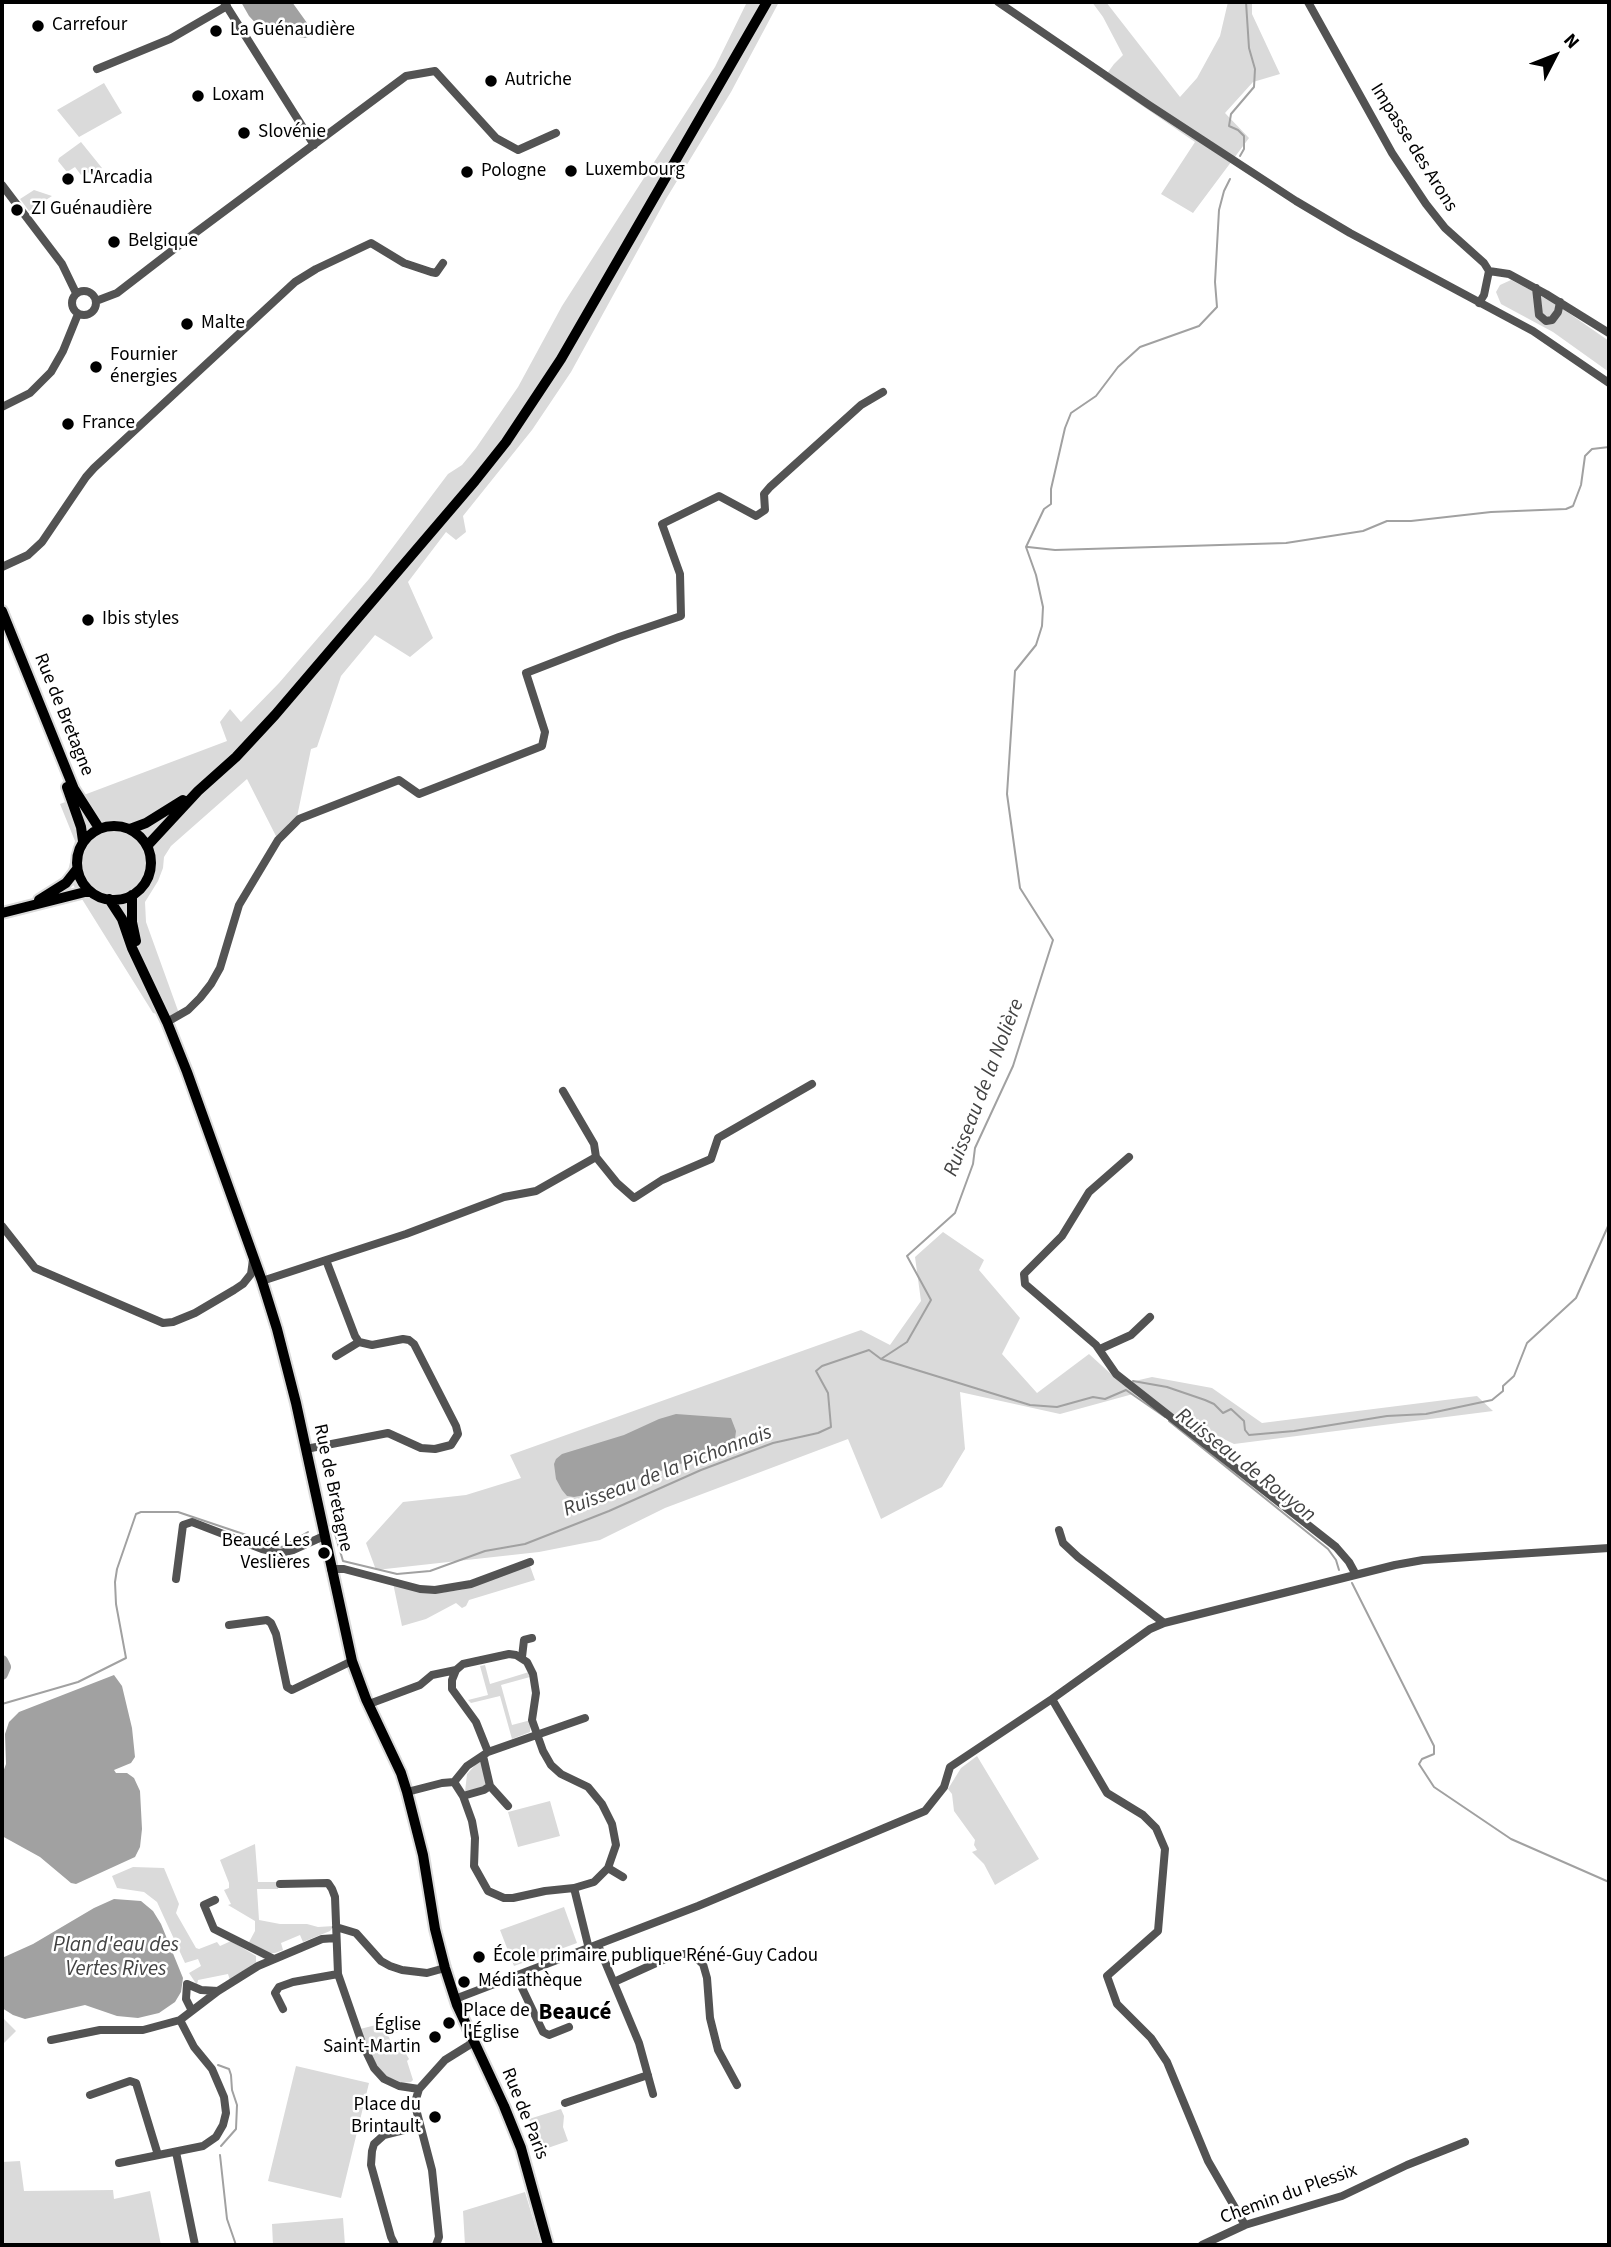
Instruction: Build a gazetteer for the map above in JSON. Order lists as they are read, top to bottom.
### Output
{
  "streets": {
    "main road": ["Rue de Bretagne", "Rue de Paris"],
    "street": ["Impasse des Arons", "Chemin du Plessix"]
  },
  "crossings": [
    ["Rue de Bretagne", "Rue de Paris"]
  ],
  "districts": ["Beaucé"],
  "water": [
    "Ruisseau de la Nolière",
    "Ruisseau de Rouyon",
    "Ruisseau de la Pichonnais",
    "Plan d'eau des Vertes Rives"
  ],
  "places": [
    "Carrefour",
    "La Guénaudière",
    "Autriche",
    "Loxam",
    "Slovénie",
    "Luxembourg",
    "Pologne",
    "L'Arcadia",
    "ZI Guénaudière",
    "Belgique",
    "Malte",
    "Fournier énergies",
    "France",
    "Ibis styles",
    "Beaucé Les Veslières",
    "École primaire publique Réné-Guy Cadou",
    "Médiathèque",
    "Place de l'Église",
    "Église Saint-Martin",
    "Place du Brintault"
  ],
  "north": "top right"
}
